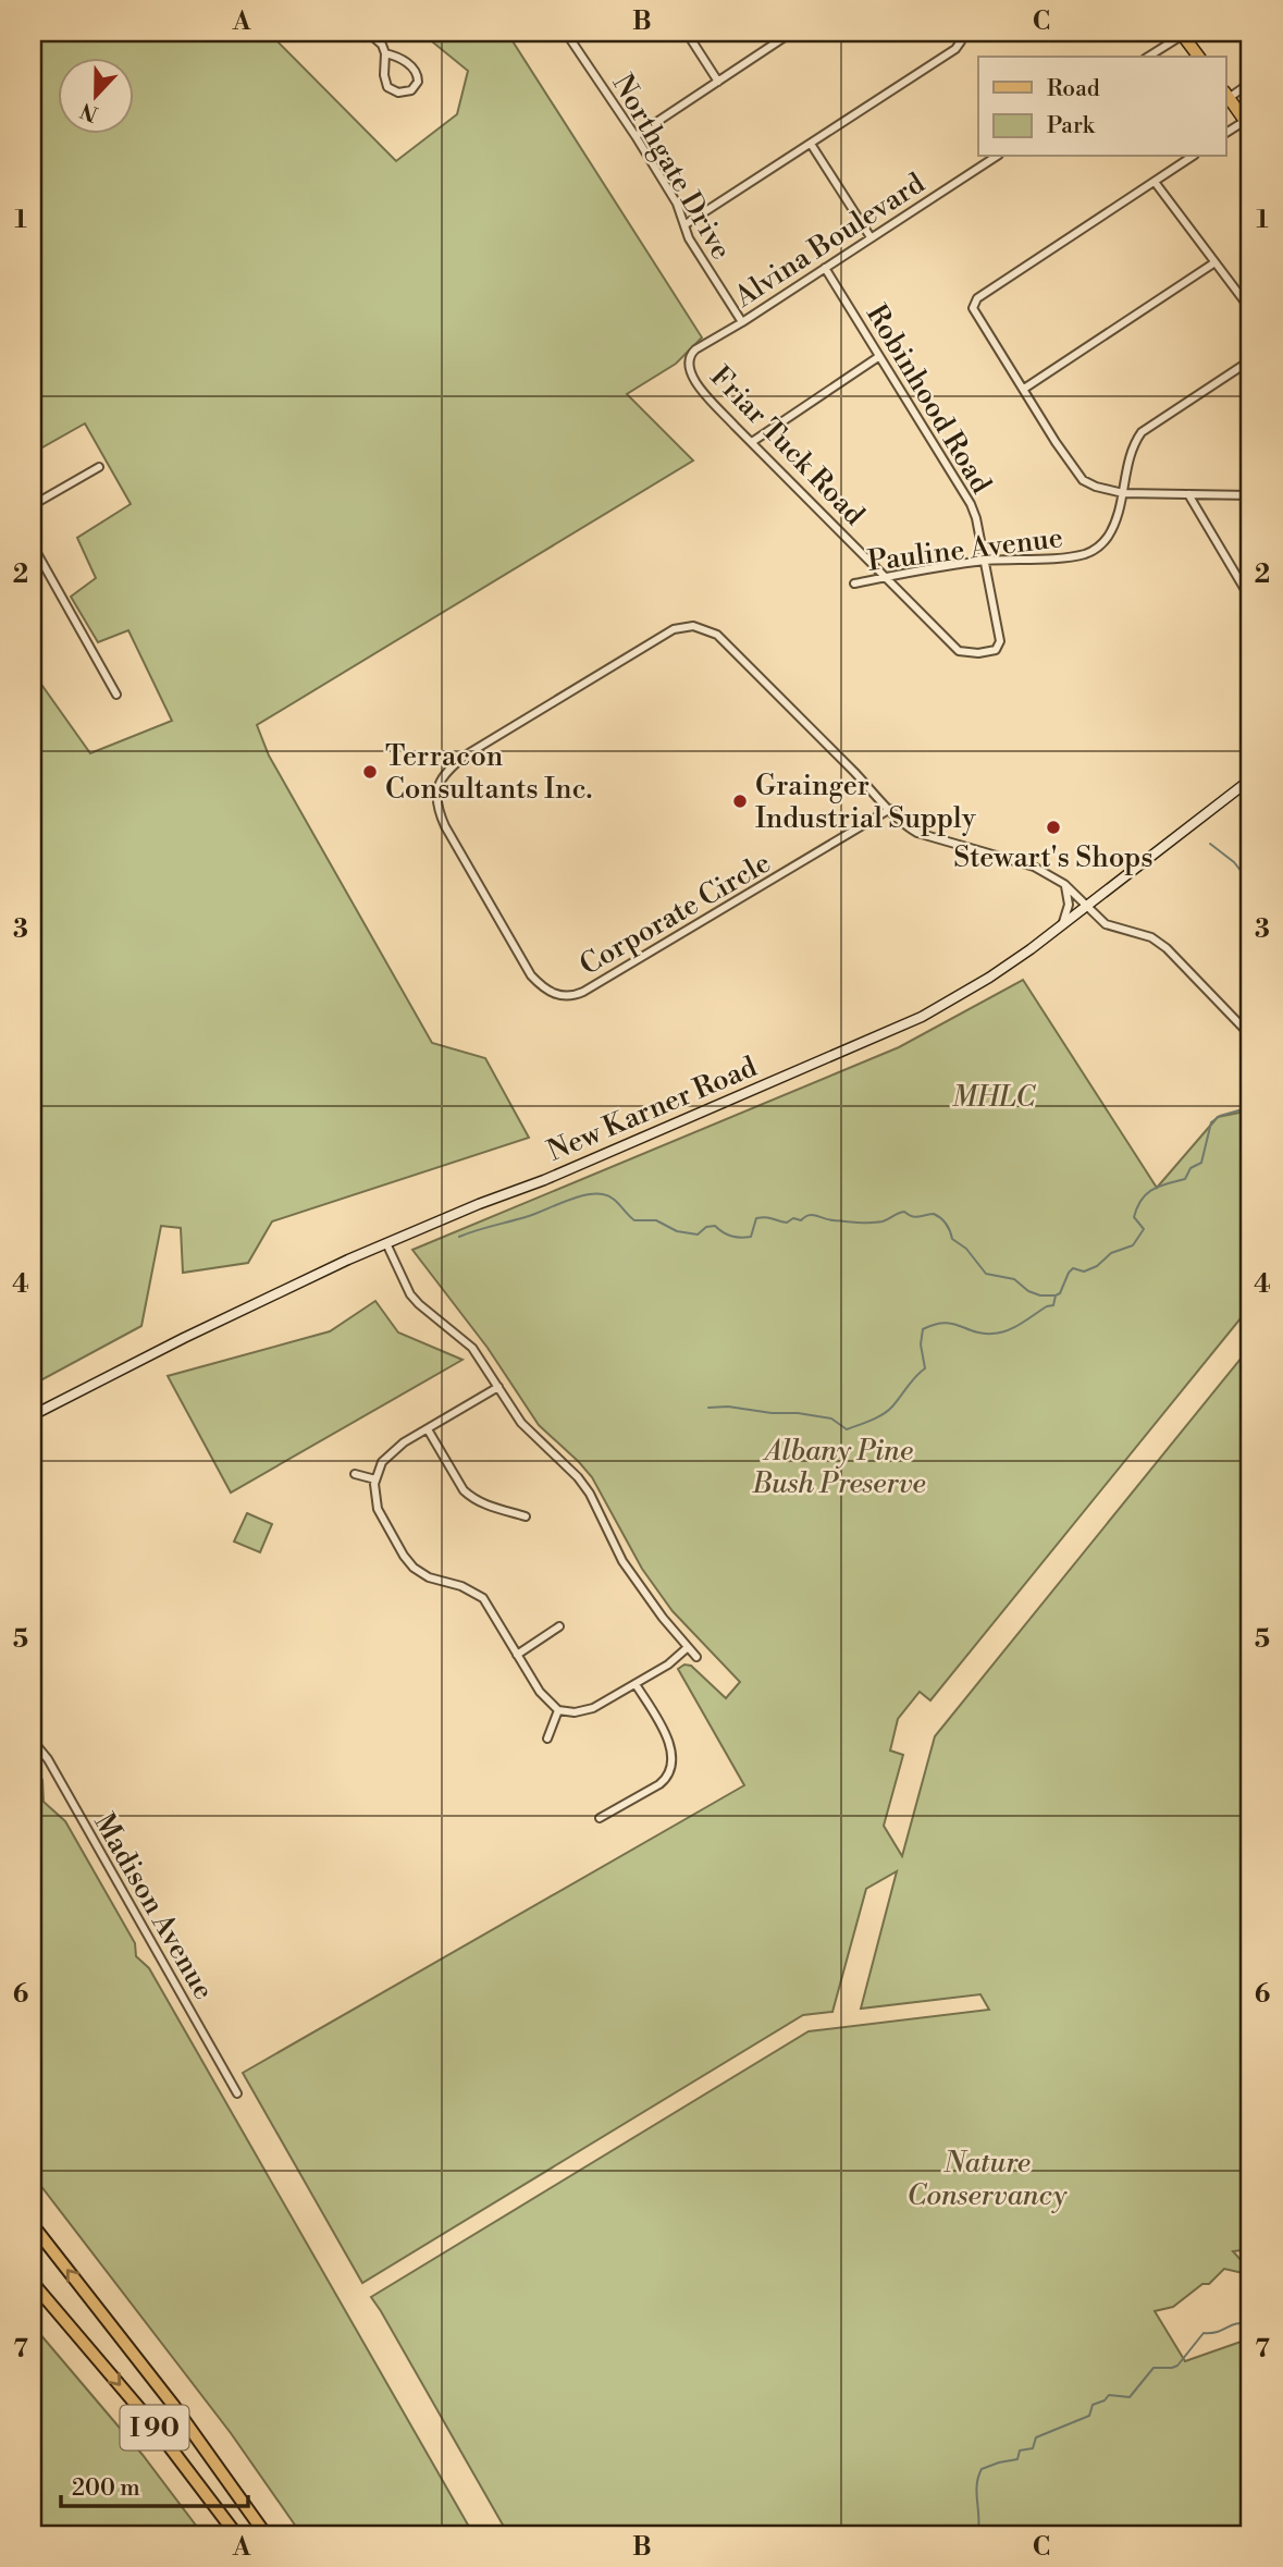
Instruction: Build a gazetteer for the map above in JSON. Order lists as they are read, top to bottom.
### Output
{
  "streets": {
    "highway": ["I 90"],
    "main road": ["New Karner Road"],
    "street": [
      "Northgate Drive",
      "Alvina Boulevard",
      "Robinhood Road",
      "Friar Tuck Road",
      "Pauline Avenue",
      "Corporate Circle",
      "Madison Avenue"
    ]
  },
  "crossings": [
    ["Northgate Drive", "Alvina Boulevard"],
    ["Alvina Boulevard", "Robinhood Road"],
    ["Alvina Boulevard", "Friar Tuck Road"],
    ["Robinhood Road", "Friar Tuck Road"],
    ["Robinhood Road", "Pauline Avenue"],
    ["Friar Tuck Road", "Pauline Avenue"],
    ["Corporate Circle", "New Karner Road"]
  ],
  "parks": ["MHLC", "Albany Pine Bush Preserve", "Nature Conservancy"],
  "places": ["Terracon Consultants Inc.", "Grainger Industrial Supply", "Stewart's Shops"],
  "legend": ["Road", "Park"],
  "scale_bar": "200 m",
  "north": "bottom",
  "grid": {
    "columns": ["A", "B", "C"],
    "rows": [
      "1",
      "2",
      "3",
      "4",
      "5",
      "6",
      "7"
    ]
  }
}
